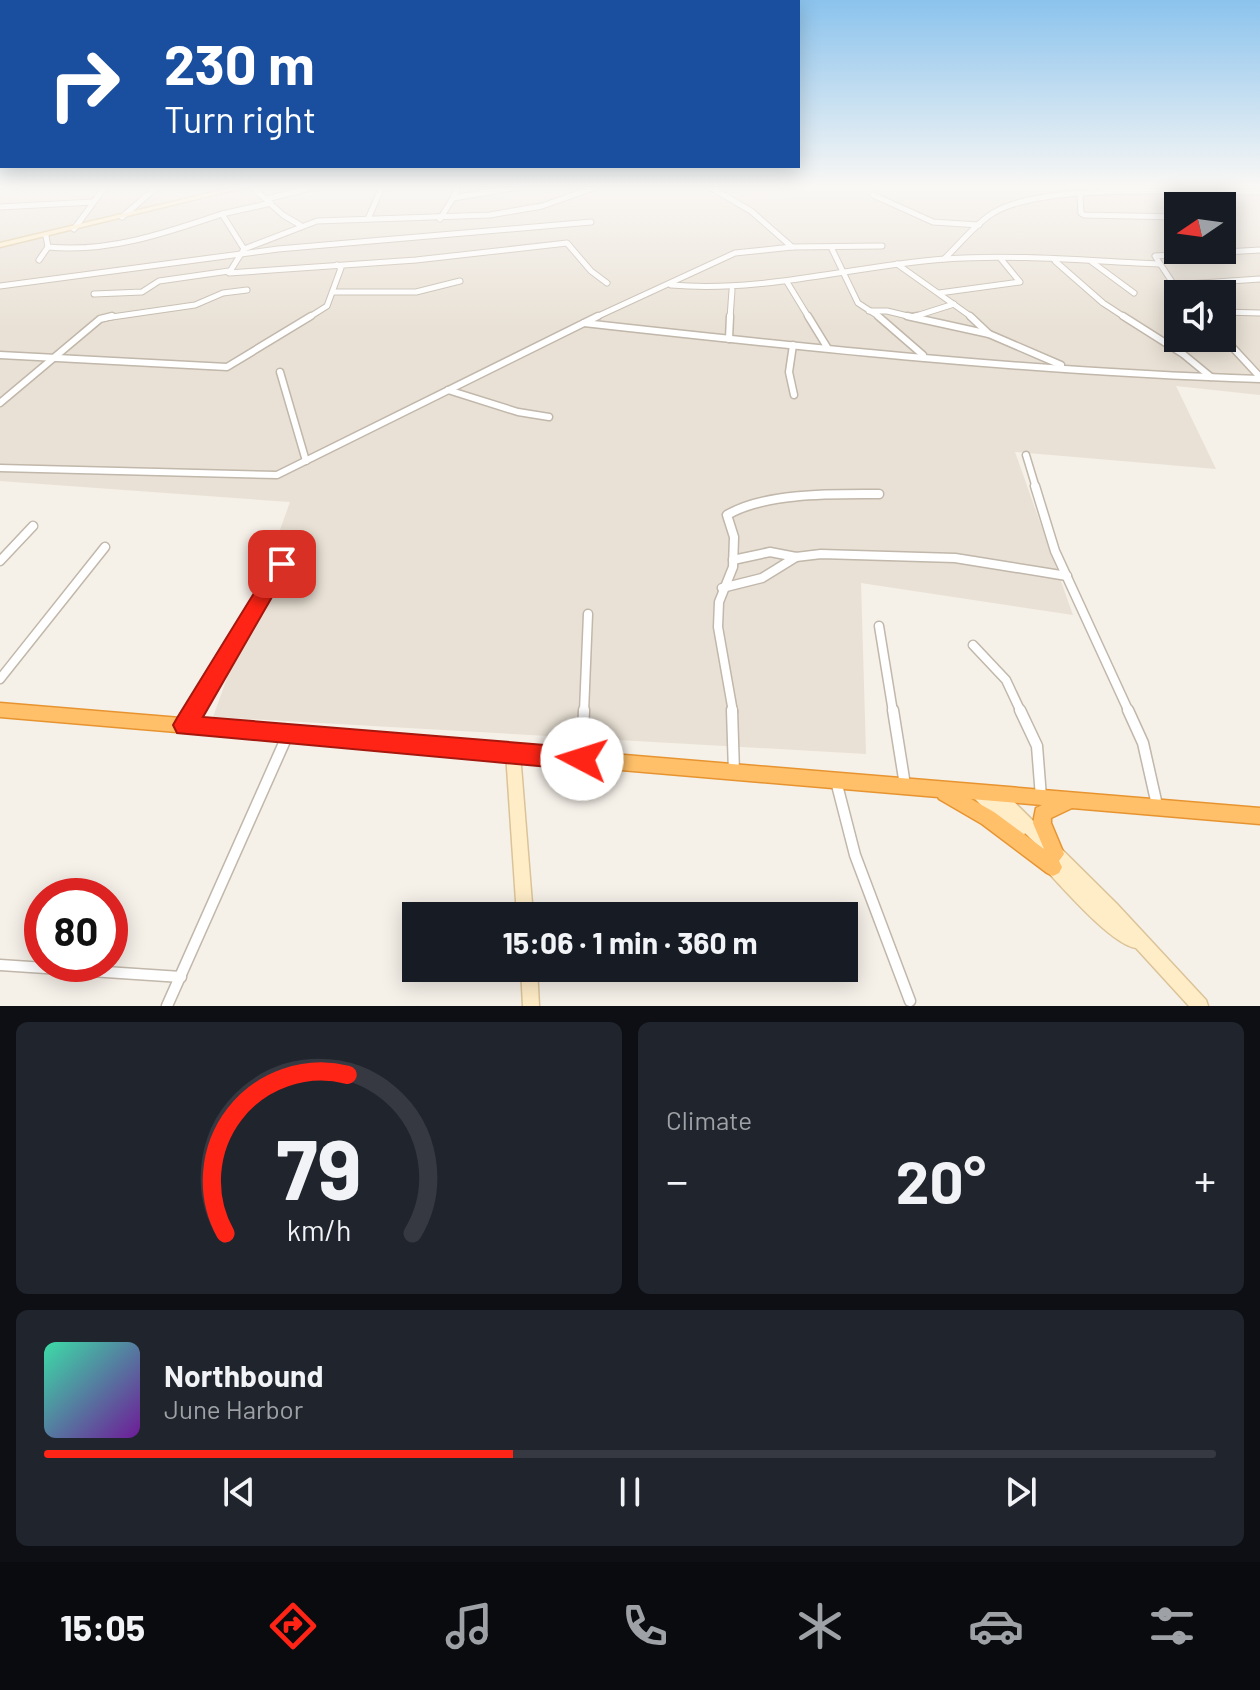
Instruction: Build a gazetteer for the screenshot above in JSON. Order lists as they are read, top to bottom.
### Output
{
  "north": "left",
  "page": {
    "turn": ["230 m", "Turn right"],
    "limit": "80",
    "trip": "15:06 · 1 min · 360 m",
    "tile": "Climate",
    "heat": ["−", "20°", "+"],
    "song": ["Northbound", "June Harbor"],
    "tabs": "15:05",
    "gauge": ["79", "km/h"]
  }
}
